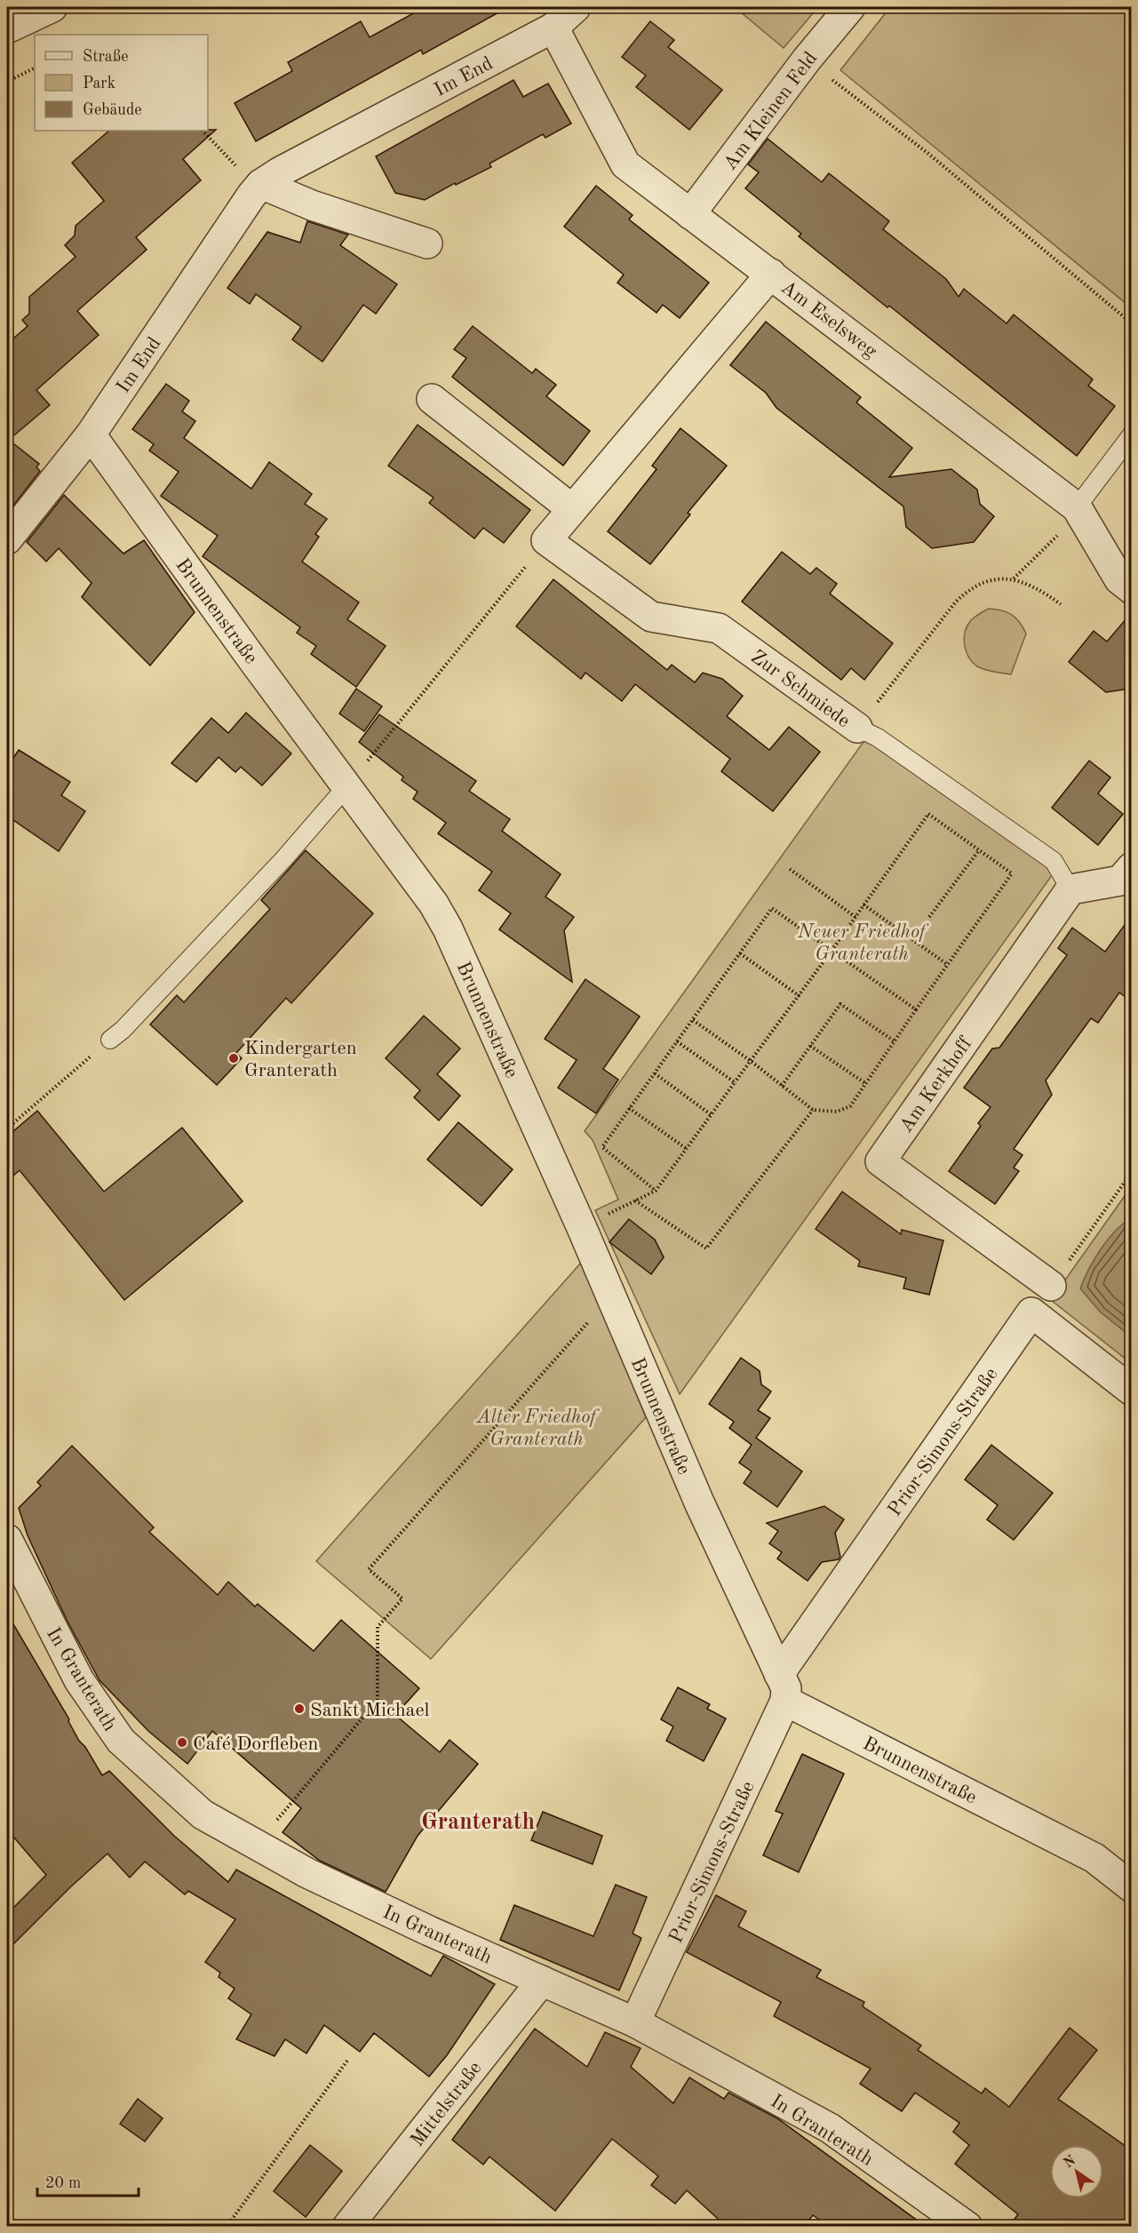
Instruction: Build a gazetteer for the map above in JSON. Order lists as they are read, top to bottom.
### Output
{
  "streets": {
    "street": [
      "Im End",
      "Am Kleinen Feld",
      "Am Eselsweg",
      "Brunnenstraße",
      "Zur Schmiede",
      "Am Kerkhoff",
      "Prior-Simons-Straße",
      "In Granterath",
      "Mittelstraße"
    ]
  },
  "crossings": [
    ["Im End", "Am Eselsweg"],
    ["Im End", "Brunnenstraße"],
    ["Am Kleinen Feld", "Am Eselsweg"],
    ["Brunnenstraße", "Prior-Simons-Straße"],
    ["Zur Schmiede", "Am Kerkhoff"],
    ["Prior-Simons-Straße", "In Granterath"],
    ["In Granterath", "Mittelstraße"]
  ],
  "districts": ["Granterath"],
  "parks": ["Neuer Friedhof Granterath", "Alter Friedhof Granterath"],
  "places": ["Kindergarten Granterath", "Sankt Michael", "Café Dorfleben"],
  "legend": ["Straße", "Park", "Gebäude"],
  "scale_bar": "20 m",
  "north": "top left"
}
